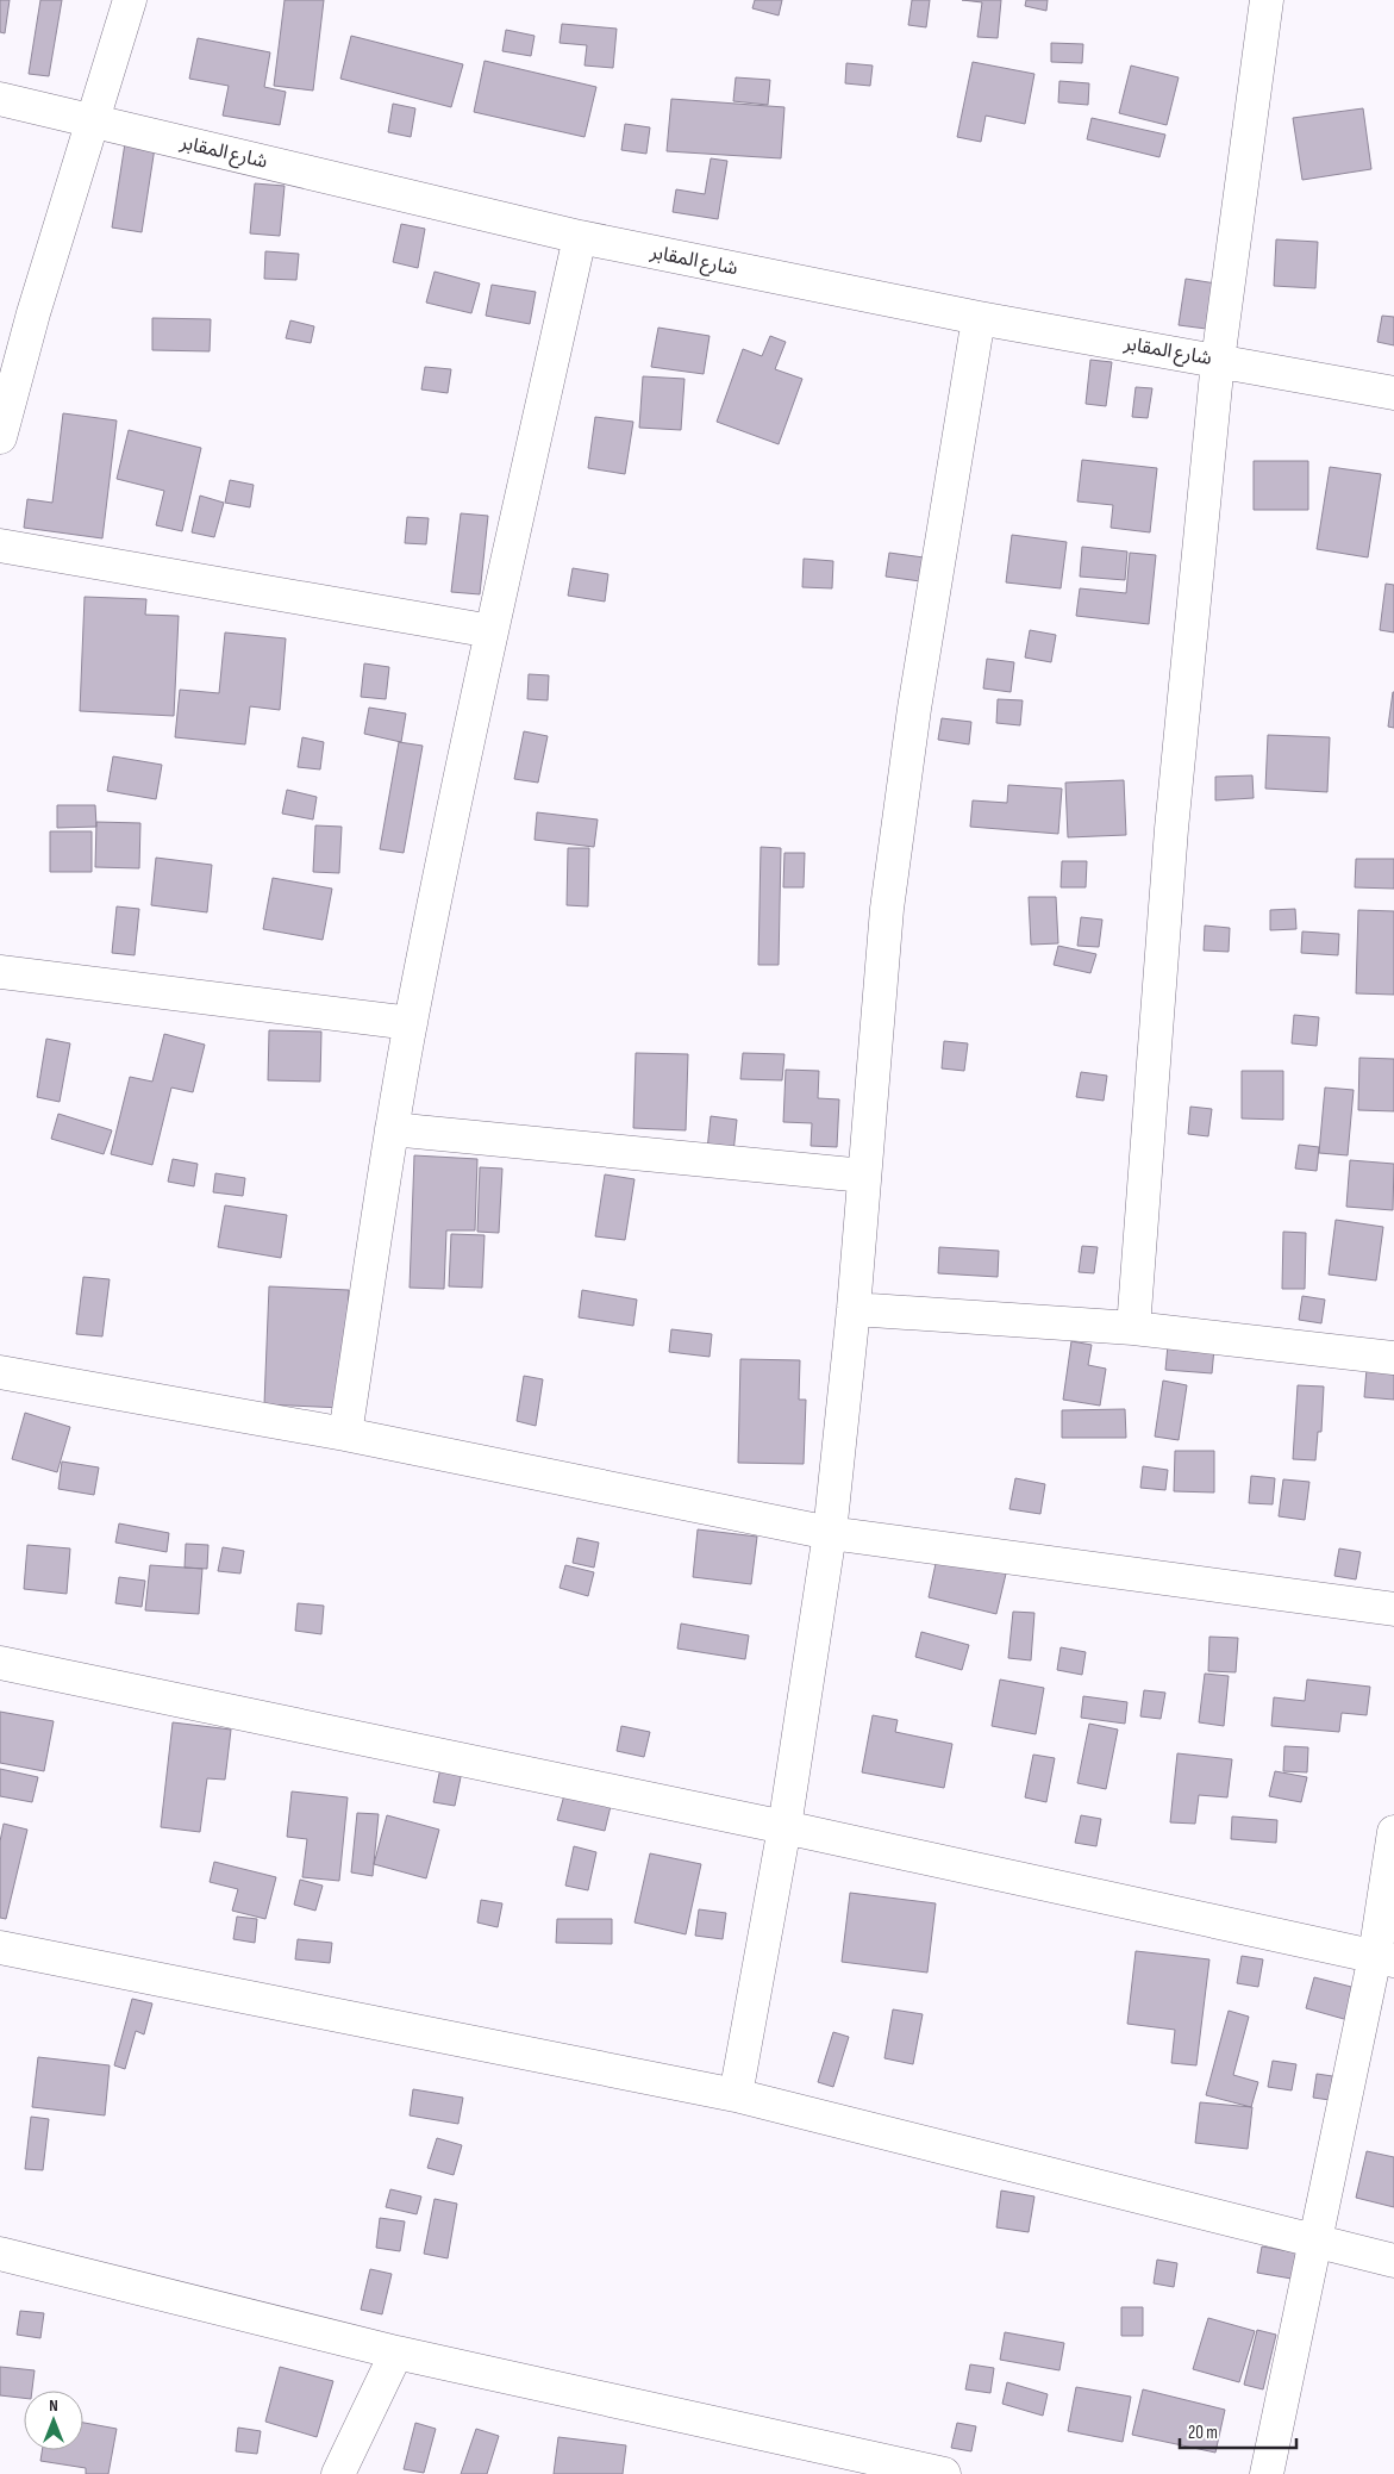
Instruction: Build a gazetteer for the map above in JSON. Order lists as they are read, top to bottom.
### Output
{
  "streets": {
    "street": ["شارع المقابر"]
  },
  "scale_bar": "20 m",
  "north": "top"
}
